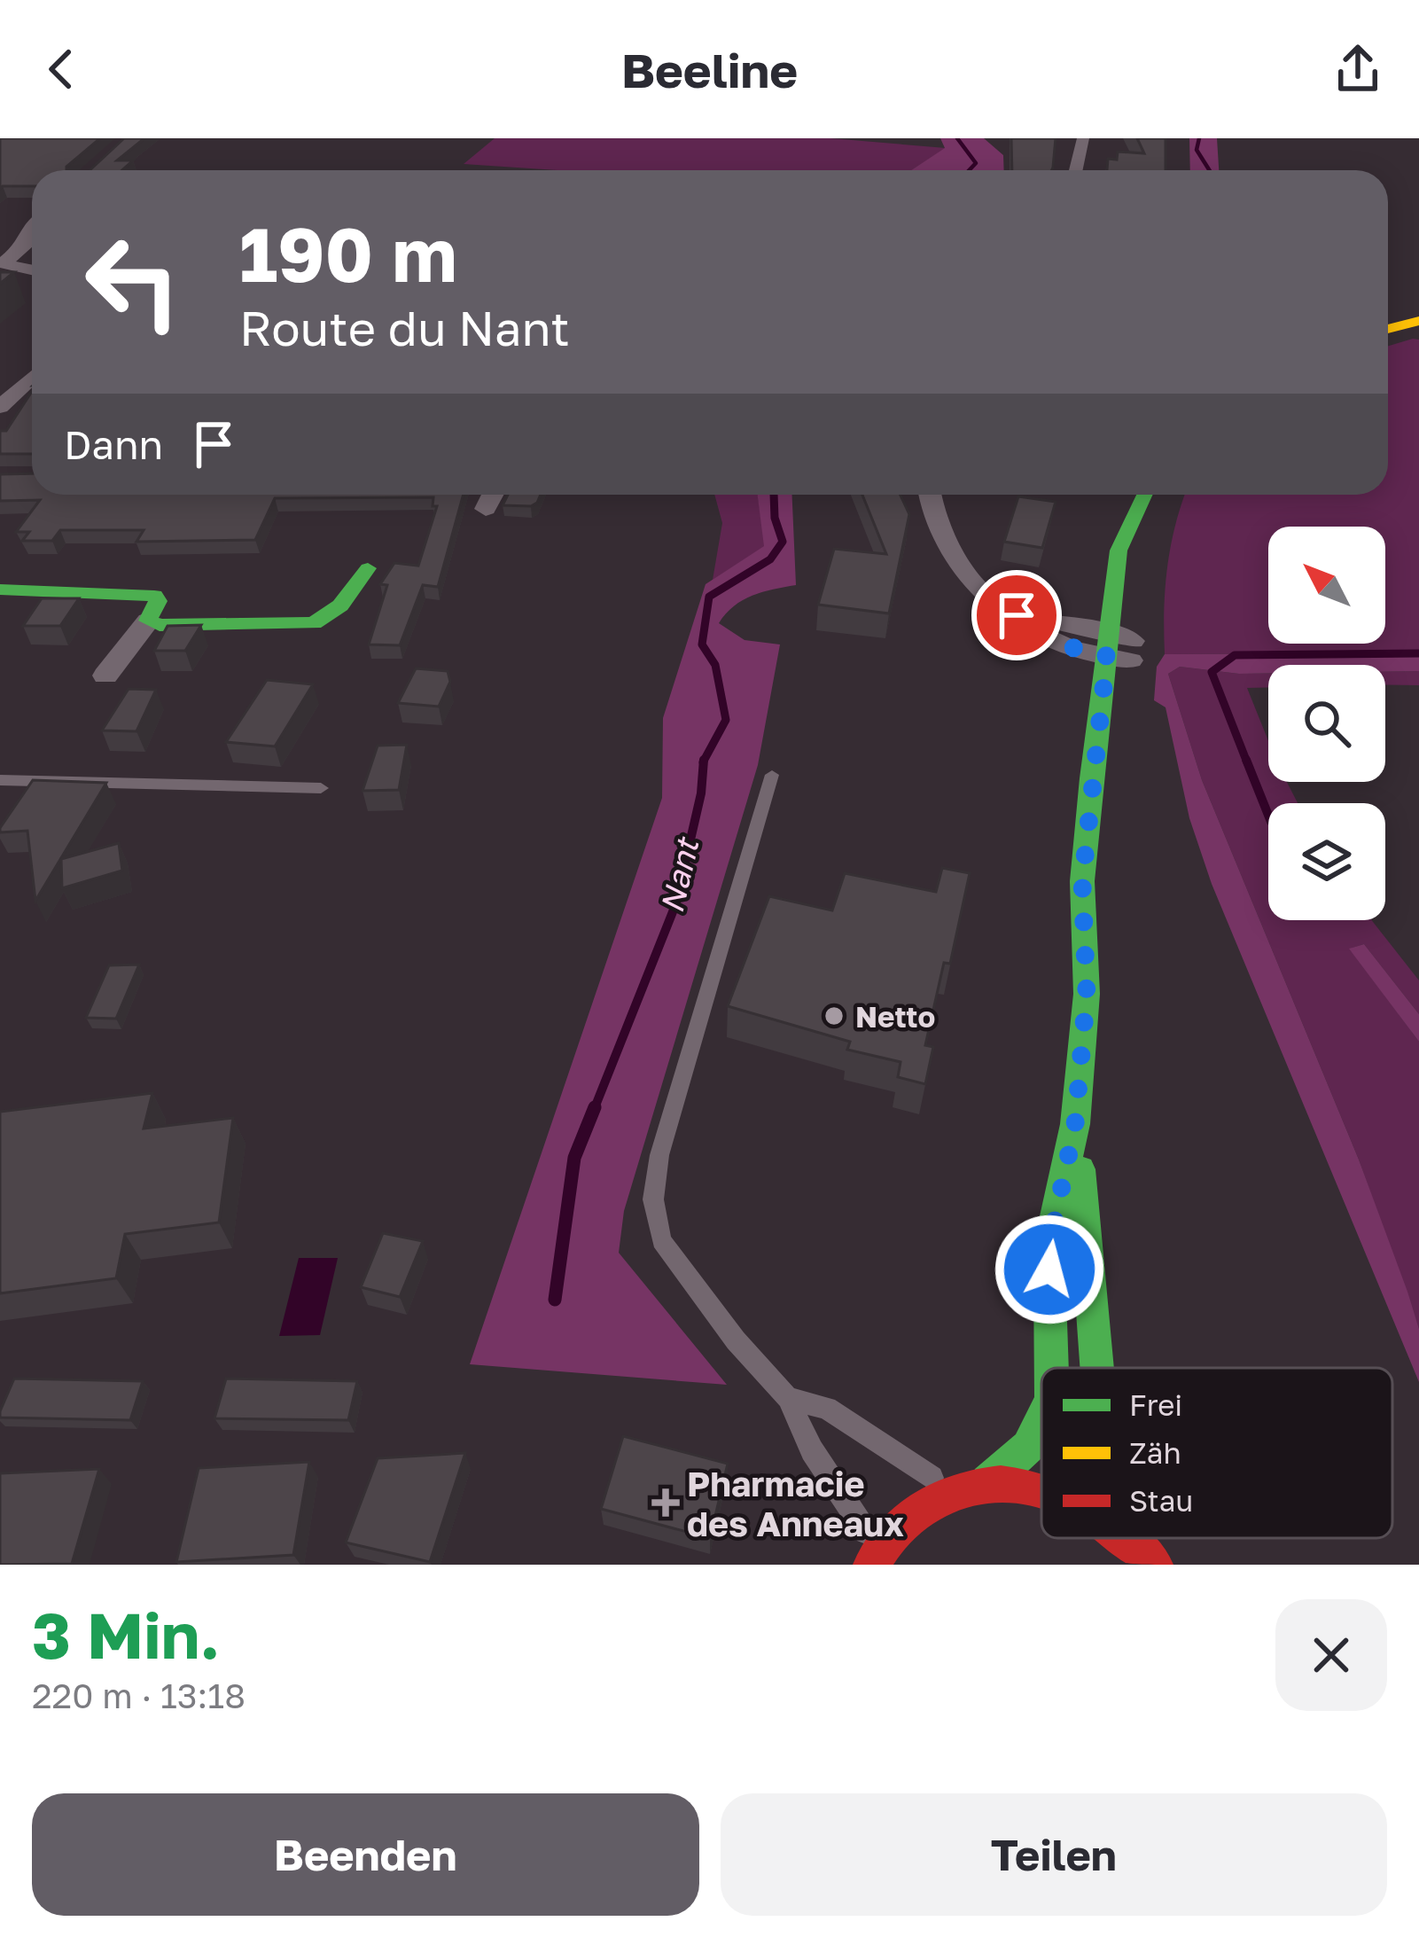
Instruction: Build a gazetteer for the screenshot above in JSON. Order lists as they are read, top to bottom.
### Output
{
  "water": ["Nant"],
  "places": {
    "other": ["Netto"],
    "health": ["Pharmacie des Anneaux"]
  },
  "legend": ["Frei", "Zäh", "Stau"],
  "north": "top left",
  "page": {
    "header": "Beeline",
    "turn": ["190 m", "Route du Nant"],
    "then": "Dann",
    "heading": ["3 Min.", "220 m · 13:18"],
    "buttons": ["Beenden", "Teilen"]
  }
}
